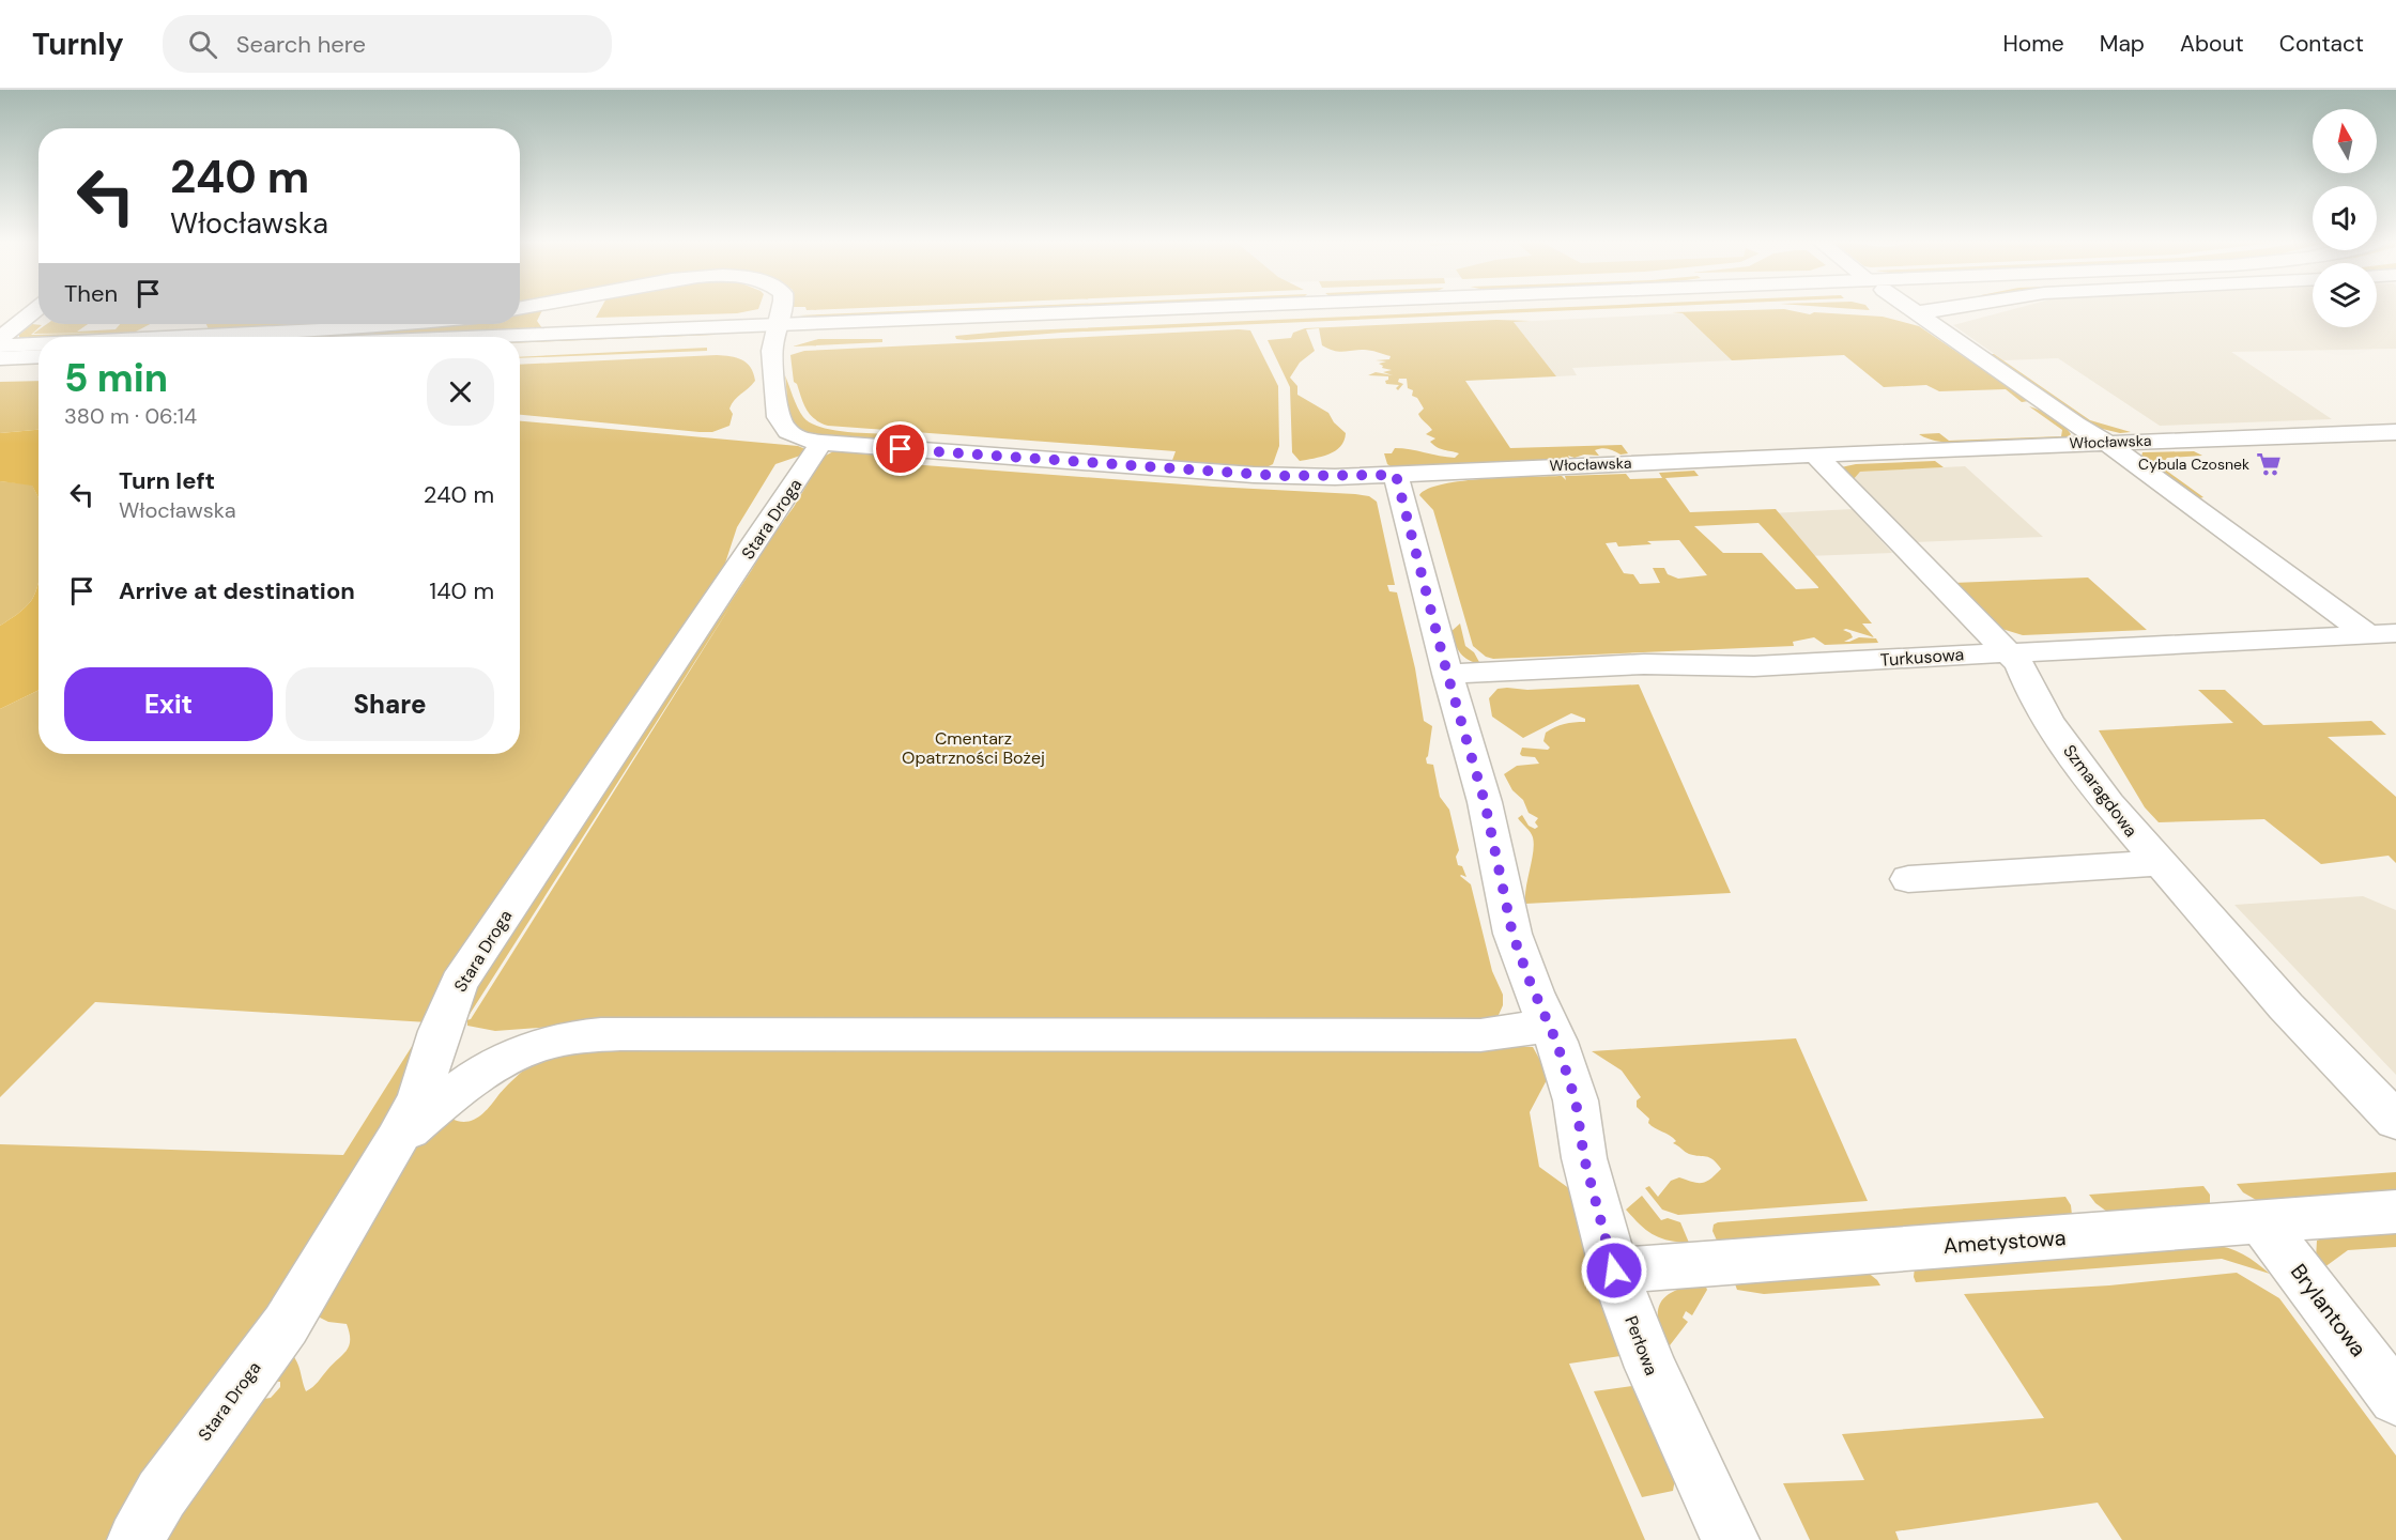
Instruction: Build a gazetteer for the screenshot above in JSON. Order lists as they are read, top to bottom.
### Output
{
  "streets": {
    "street": [
      "Włocławska",
      "Stara Droga",
      "Turkusowa",
      "Szmaragdowa",
      "Ametystowa",
      "Brylantowa",
      "Perłowa"
    ]
  },
  "crossings": [
    ["Włocławska", "Stara Droga"],
    ["Włocławska", "Szmaragdowa"],
    ["Włocławska", "Perłowa"],
    ["Turkusowa", "Szmaragdowa"],
    ["Turkusowa", "Perłowa"],
    ["Ametystowa", "Brylantowa"],
    ["Ametystowa", "Perłowa"]
  ],
  "parks": ["Cmentarz Opatrzności Bożej"],
  "places": {
    "supermarket": ["Cybula Czosnek"]
  },
  "north": "top",
  "page": {
    "header": "Turnly",
    "search": "Search here",
    "nav": [
      "Home",
      "Map",
      "About",
      "Contact"
    ],
    "turn": ["240 m", "Włocławska"],
    "then": "Then",
    "heading": ["5 min", "380 m · 06:14"],
    "list": [
      {
        "name": "Turn left",
        "note": "Włocławska",
        "value": "240 m"
      },
      {
        "name": "Arrive at destination",
        "value": "140 m"
      }
    ],
    "buttons": ["Exit", "Share"]
  }
}
